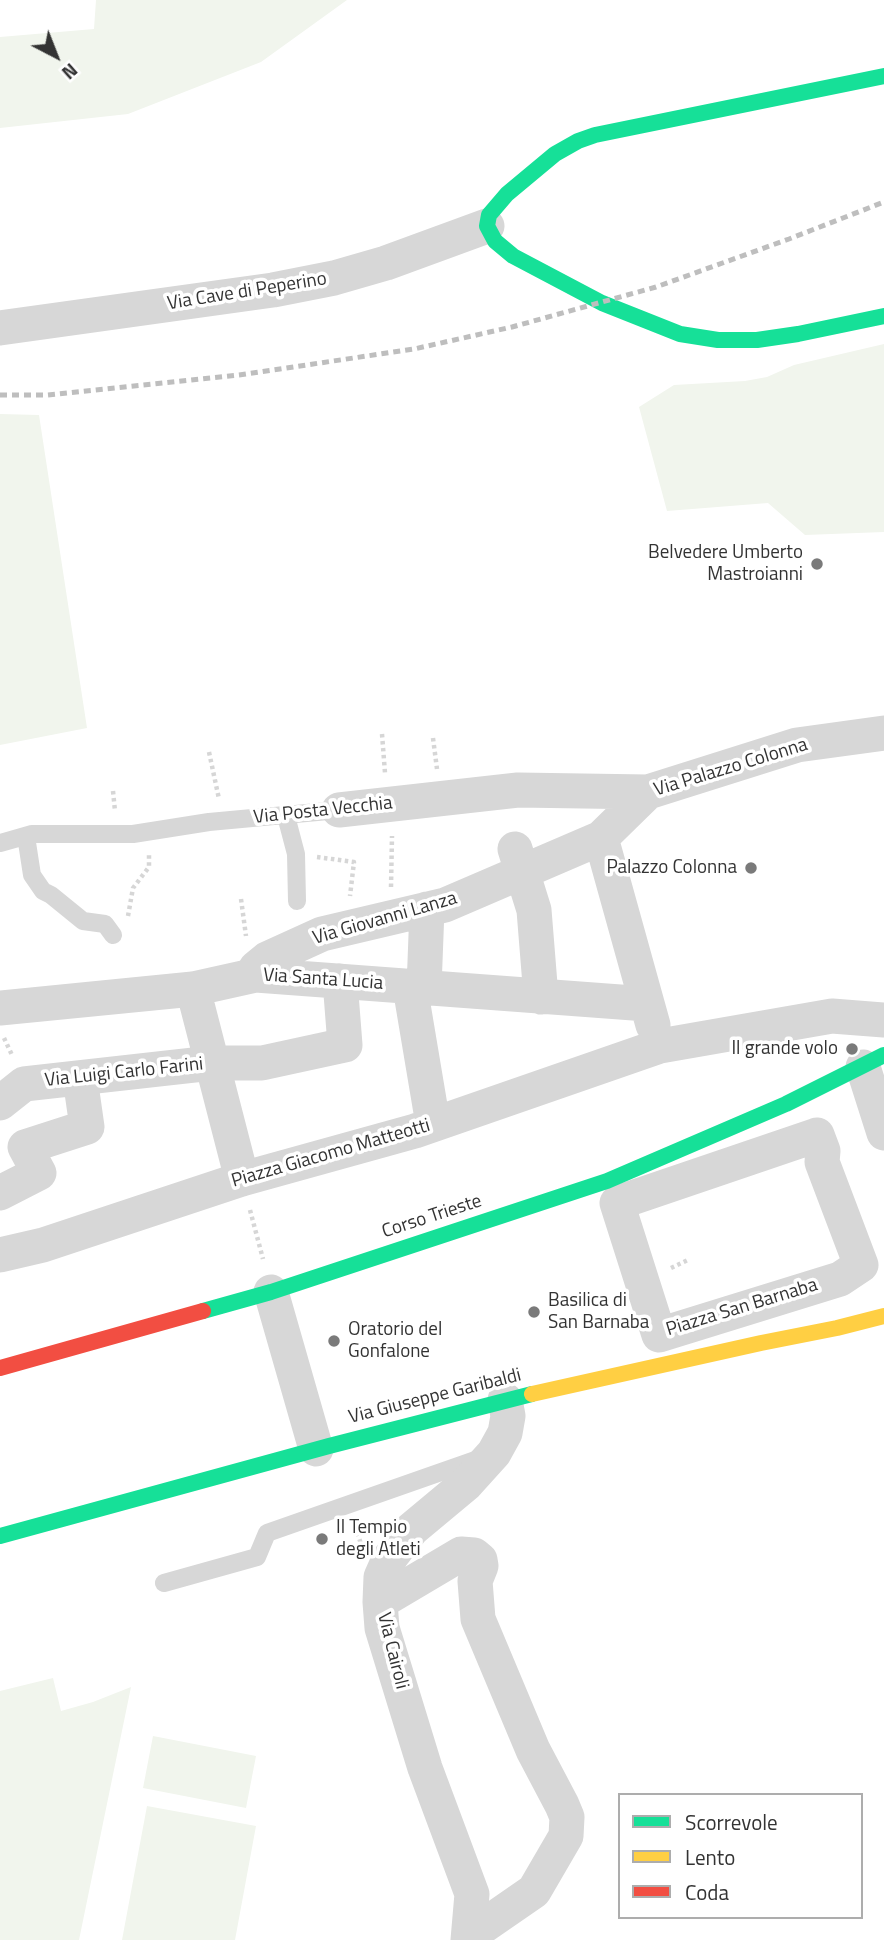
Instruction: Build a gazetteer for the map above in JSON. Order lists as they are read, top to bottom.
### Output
{
  "streets": {
    "street": [
      "Via Cave di Peperino",
      "Via Palazzo Colonna",
      "Via Posta Vecchia",
      "Via Giovanni Lanza",
      "Via Santa Lucia",
      "Via Luigi Carlo Farini",
      "Piazza Giacomo Matteotti",
      "Corso Trieste",
      "Piazza San Barnaba",
      "Via Giuseppe Garibaldi",
      "Via Cairoli"
    ]
  },
  "crossings": [
    ["Via Palazzo Colonna", "Via Posta Vecchia"],
    ["Via Palazzo Colonna", "Via Giovanni Lanza"],
    ["Via Giovanni Lanza", "Via Santa Lucia"],
    ["Via Santa Lucia", "Via Luigi Carlo Farini"],
    ["Via Giuseppe Garibaldi", "Via Cairoli"]
  ],
  "places": [
    "Belvedere Umberto Mastroianni",
    "Palazzo Colonna",
    "Il grande volo",
    "Basilica di San Barnaba",
    "Oratorio del Gonfalone",
    "Il Tempio degli Atleti"
  ],
  "legend": ["Scorrevole", "Lento", "Coda"],
  "north": "bottom right"
}
